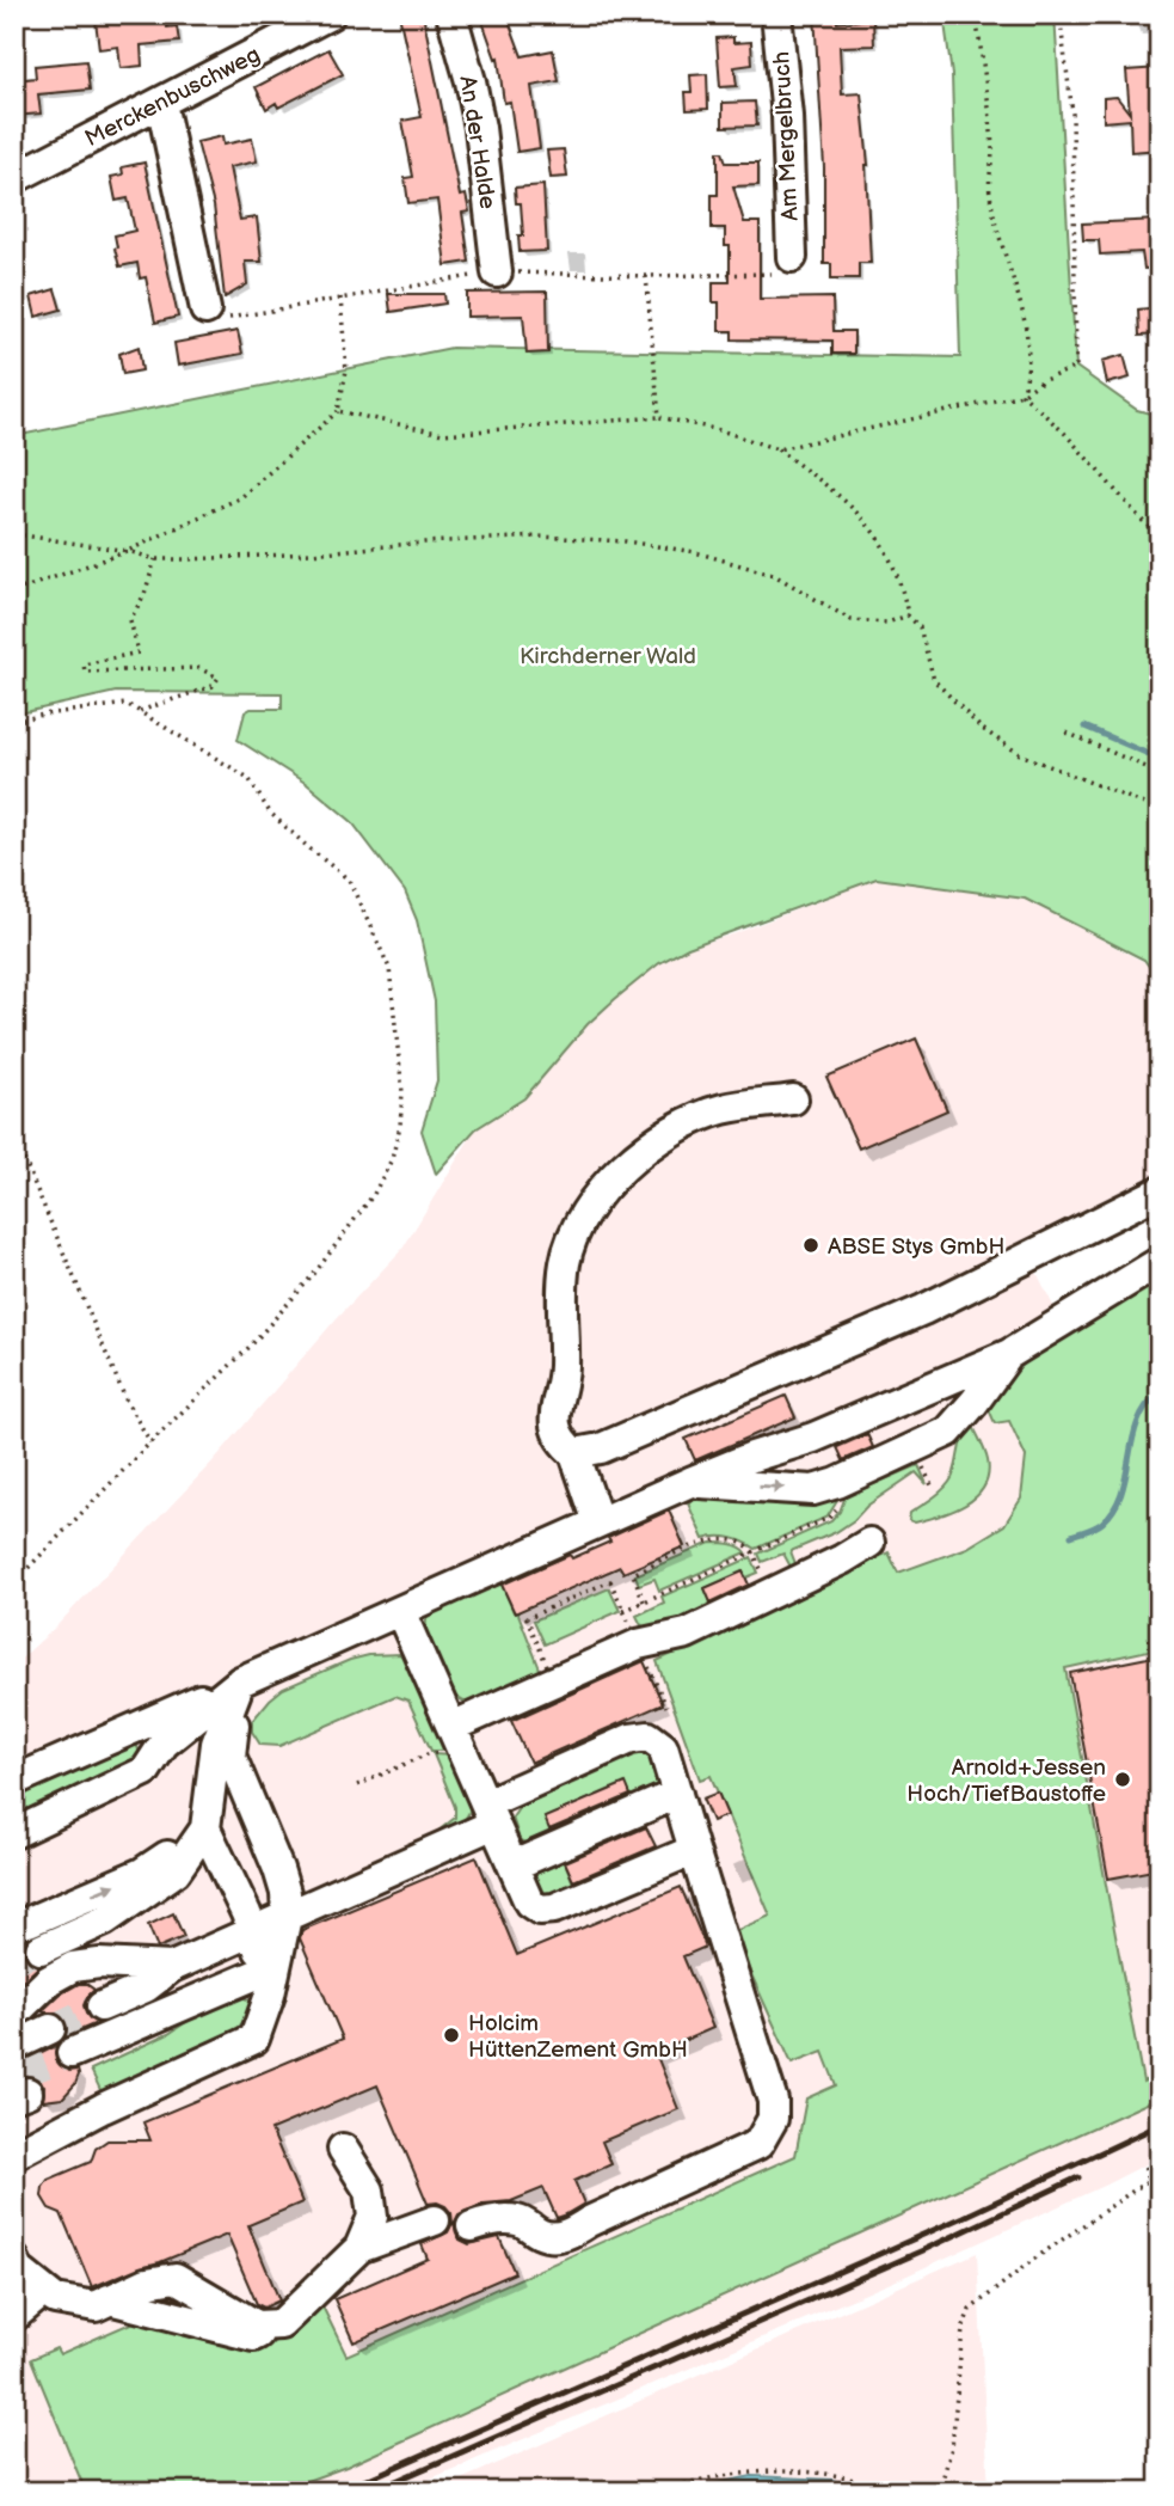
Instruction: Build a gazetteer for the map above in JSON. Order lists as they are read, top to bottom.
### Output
{
  "streets": {
    "street": ["Merckenbuschweg", "Am Mergelbruch", "An der Halde"]
  },
  "parks": ["Kirchderner Wald"],
  "places": ["ABSE Stys GmbH", "Arnold+Jessen Hoch/TiefBaustoffe", "Holcim HüttenZement GmbH"]
}
